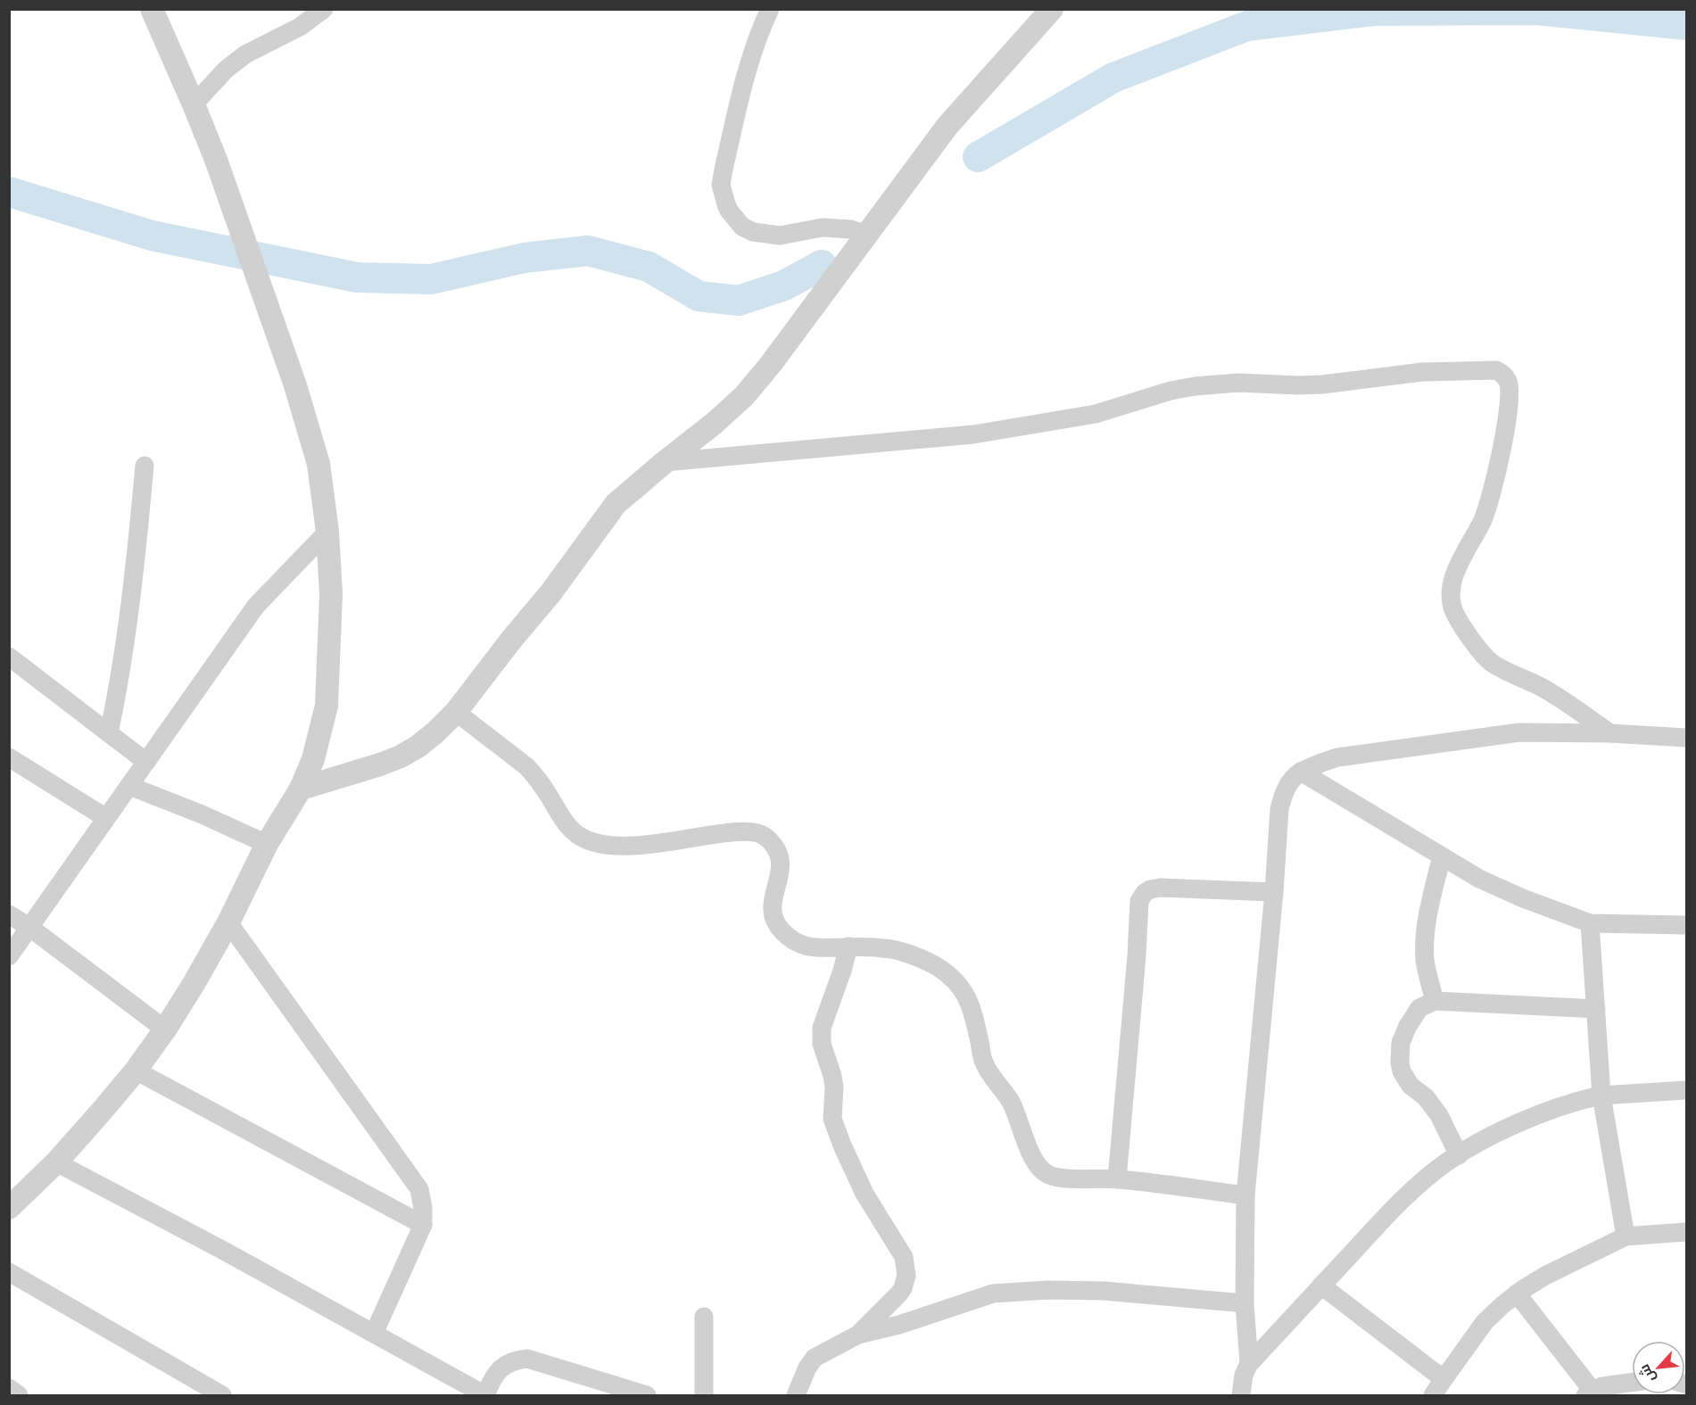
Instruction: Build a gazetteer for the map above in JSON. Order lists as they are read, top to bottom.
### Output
{
  "north": "bottom left"
}
